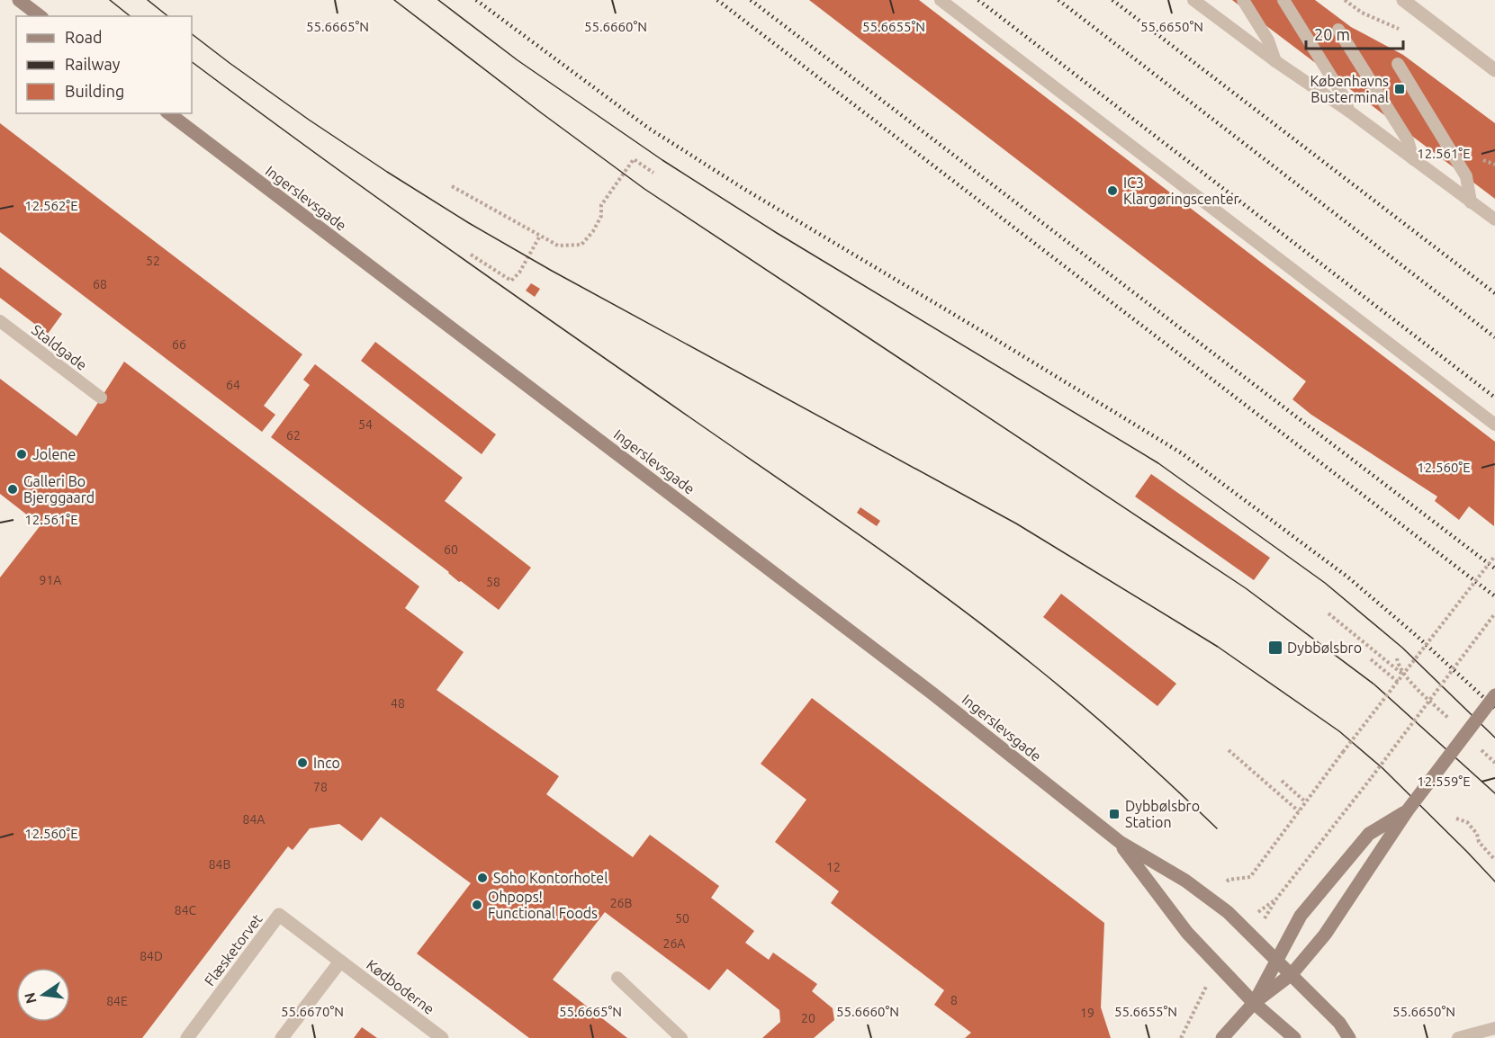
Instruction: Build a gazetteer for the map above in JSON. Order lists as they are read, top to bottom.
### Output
{
  "streets": {
    "street": ["Ingerslevsgade", "Flæsketorvet", "Kødboderne"],
    "lane": ["Staldgade"]
  },
  "crossings": [
    ["Flæsketorvet", "Kødboderne"]
  ],
  "places": {
    "transit": ["Københavns Busterminal", "Dybbølsbro", "Dybbølsbro Station"],
    "other": [
      "IC3 Klargøringscenter",
      "Jolene",
      "Galleri Bo Bjerggaard",
      "Inco",
      "Soho Kontorhotel",
      "Ohpops! Functional Foods"
    ]
  },
  "house_numbers": [
    "52",
    "68",
    "66",
    "64",
    "54",
    "62",
    "60",
    "91A",
    "58",
    "48",
    "78",
    "84A",
    "84B",
    "12",
    "26B",
    "84C",
    "50",
    "26A",
    "84D",
    "8",
    "84E",
    "19",
    "20"
  ],
  "legend": ["Road", "Railway", "Building"],
  "scale_bar": "20 m",
  "north": "left",
  "coordinates": [
    "55.6655°N",
    "55.6665°N",
    "55.6660°N",
    "55.6650°N",
    "12.561°E",
    "12.562°E",
    "12.560°E",
    "12.559°E",
    "55.6670°N"
  ]
}
